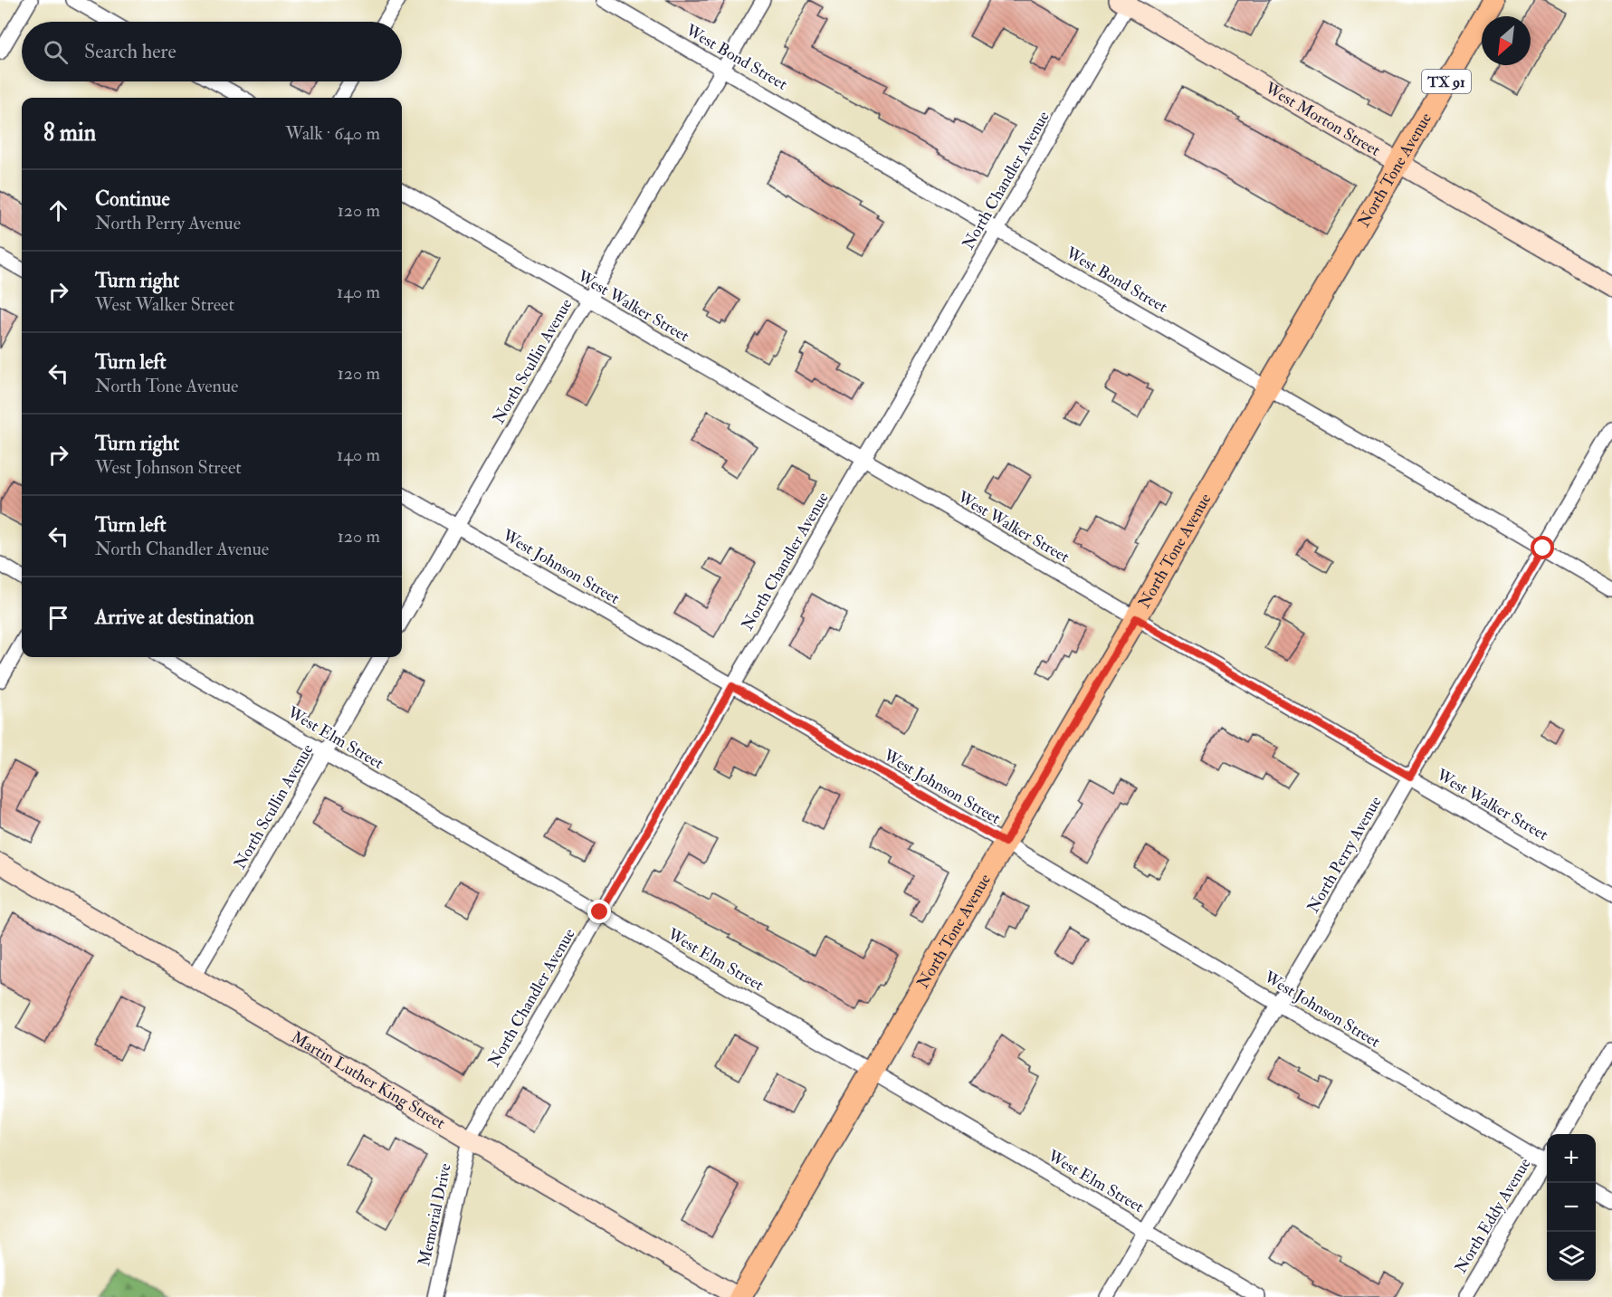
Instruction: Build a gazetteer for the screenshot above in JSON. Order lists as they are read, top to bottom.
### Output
{
  "streets": {
    "main road": ["TX 91", "North Tone Avenue"],
    "street": [
      "West Bond Street",
      "West Morton Street",
      "North Chandler Avenue",
      "West Walker Street",
      "North Scullin Avenue",
      "West Johnson Street",
      "West Elm Street",
      "North Perry Avenue",
      "Martin Luther King Street",
      "Memorial Drive",
      "North Eddy Avenue"
    ]
  },
  "crossings": [
    ["West Bond Street", "North Tone Avenue"],
    ["West Bond Street", "North Chandler Avenue"],
    ["West Bond Street", "North Scullin Avenue"],
    ["West Bond Street", "North Perry Avenue"],
    ["West Morton Street", "North Tone Avenue"],
    ["West Morton Street", "North Chandler Avenue"],
    ["North Tone Avenue", "West Walker Street"],
    ["North Tone Avenue", "West Johnson Street"],
    ["North Tone Avenue", "West Elm Street"],
    ["North Tone Avenue", "Martin Luther King Street"],
    ["North Chandler Avenue", "West Walker Street"],
    ["North Chandler Avenue", "West Johnson Street"],
    ["North Chandler Avenue", "West Elm Street"],
    ["North Chandler Avenue", "Martin Luther King Street"],
    ["North Chandler Avenue", "Memorial Drive"],
    ["West Walker Street", "North Scullin Avenue"],
    ["West Walker Street", "North Perry Avenue"],
    ["North Scullin Avenue", "West Johnson Street"],
    ["North Scullin Avenue", "West Elm Street"],
    ["North Scullin Avenue", "Martin Luther King Street"],
    ["West Johnson Street", "North Perry Avenue"],
    ["West Elm Street", "North Perry Avenue"],
    ["Martin Luther King Street", "Memorial Drive"]
  ],
  "north": "bottom left",
  "page": {
    "search": "Search here",
    "heading": ["8 min", "Walk · 640 m"],
    "list": [
      ["Continue", "North Perry Avenue", "120 m"],
      ["Turn right", "West Walker Street", "140 m"],
      ["Turn left", "North Tone Avenue", "120 m"],
      ["Turn right", "West Johnson Street", "140 m"],
      ["Turn left", "North Chandler Avenue", "120 m"],
      "Arrive at destination"
    ],
    "map_buttons": ["+", "−"]
  }
}
